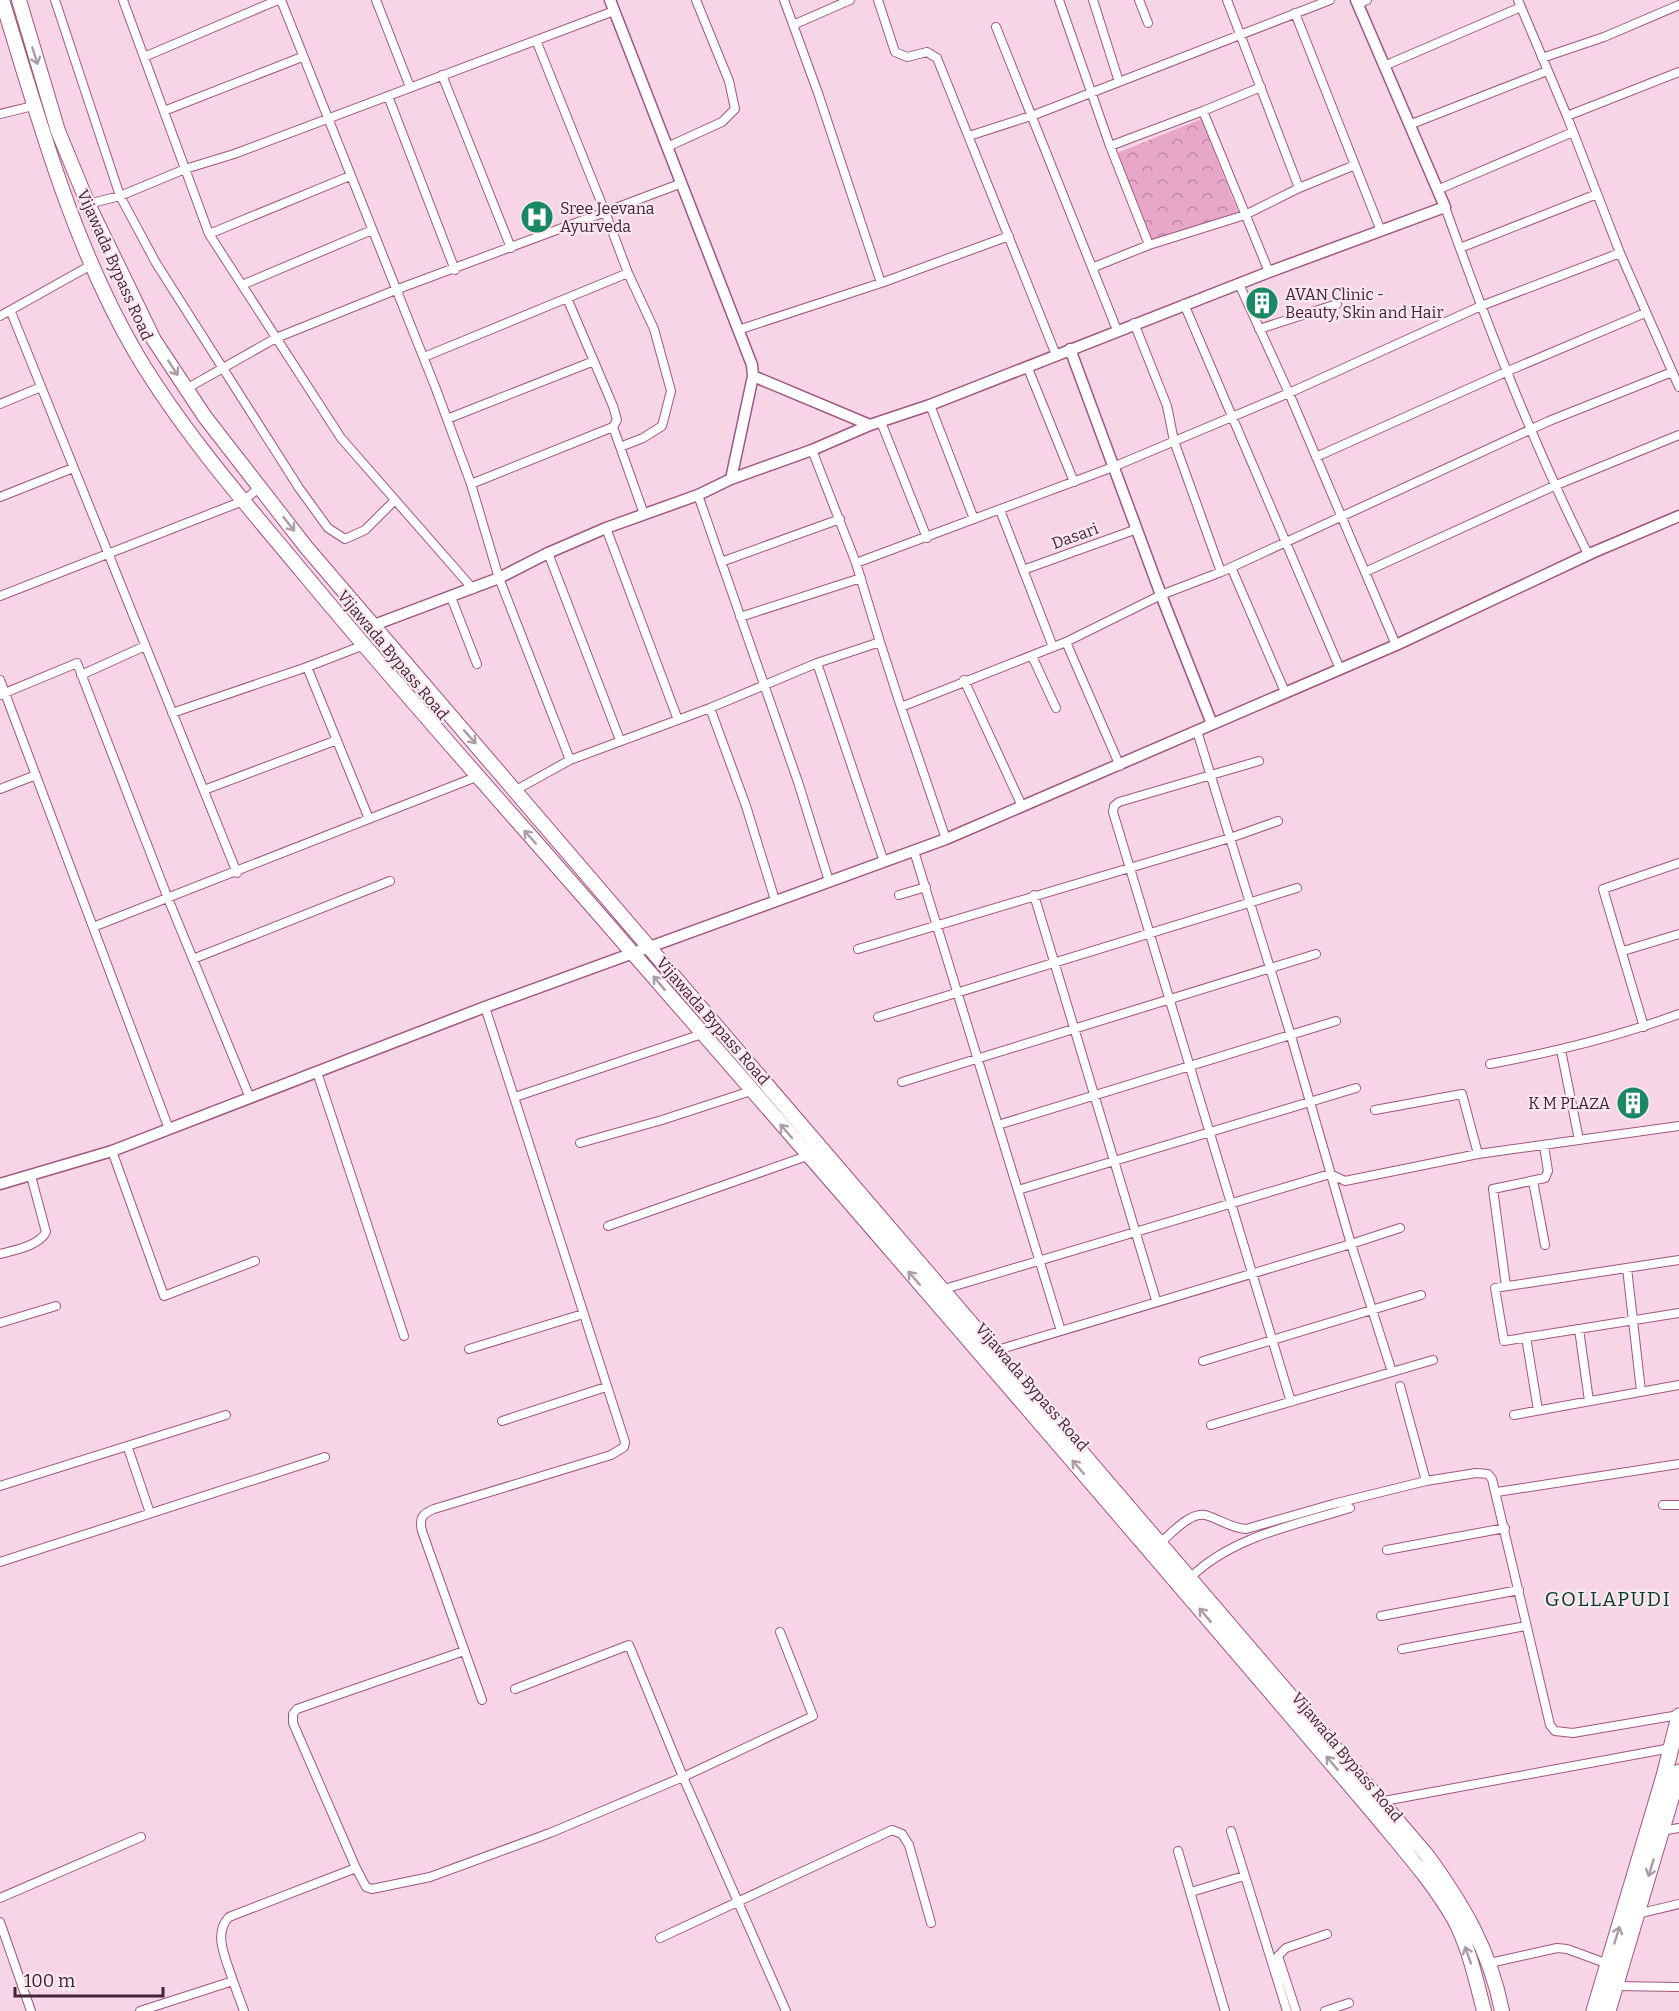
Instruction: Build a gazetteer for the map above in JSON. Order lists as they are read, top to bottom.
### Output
{
  "streets": {
    "main road": ["Vijawada Bypass Road"],
    "street": ["Dasari"]
  },
  "districts": ["GOLLAPUDI"],
  "places": {
    "hospital": ["Sree Jeevana Ayurveda"],
    "building": ["AVAN Clinic - Beauty, Skin and Hair", "K M PLAZA"]
  },
  "scale_bar": "100 m"
}
